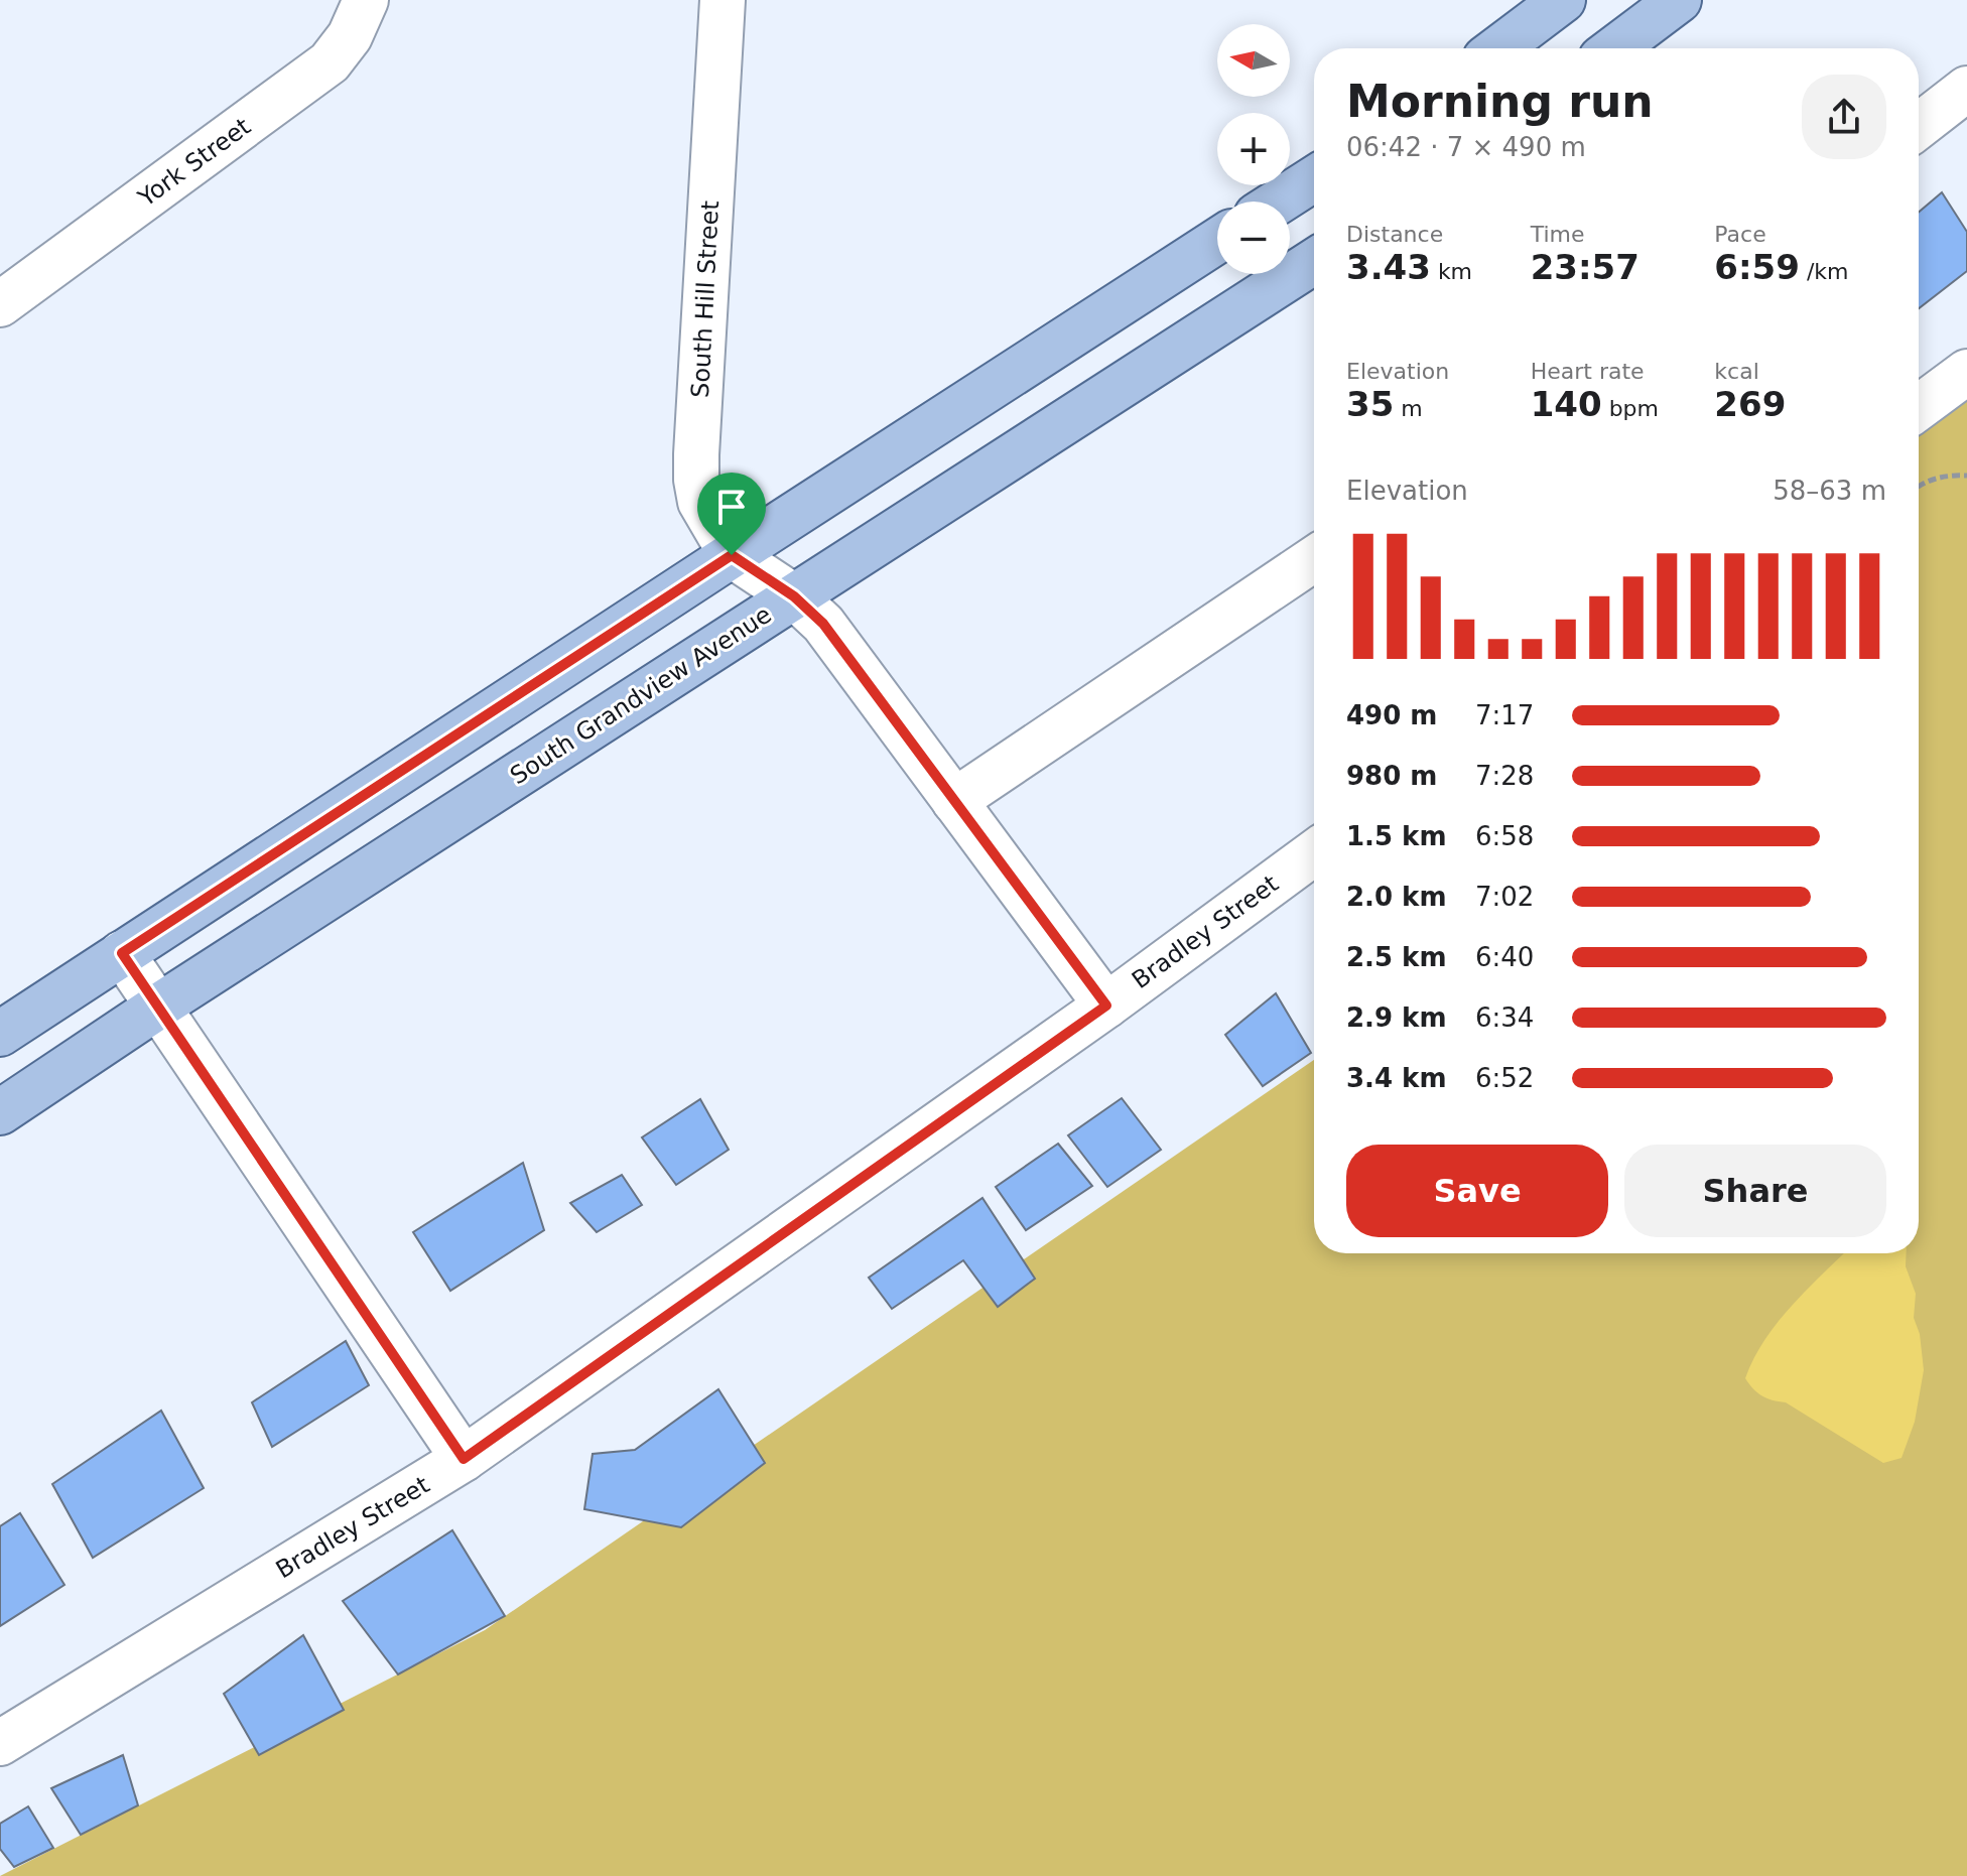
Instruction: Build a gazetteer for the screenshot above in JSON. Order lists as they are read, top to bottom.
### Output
{
  "streets": {
    "main road": ["South Grandview Avenue"],
    "street": ["York Street", "South Hill Street", "Bradley Street"]
  },
  "crossings": [
    ["South Hill Street", "South Grandview Avenue"],
    ["South Hill Street", "Bradley Street"]
  ],
  "north": "left",
  "page": {
    "map_buttons": ["+", "−"],
    "heading": ["Morning run", "06:42 · 7 × 490 m"],
    "stats": [
      ["Distance", "3.43 km"],
      ["Time", "23:57"],
      ["Pace", "6:59 /km"],
      ["Elevation", "35 m"],
      ["Heart rate", "140 bpm"],
      ["kcal", "269"]
    ],
    "chart": ["Elevation", "58–63 m"],
    "list": [
      {
        "name": "490 m",
        "note": "7:17"
      },
      {
        "name": "980 m",
        "note": "7:28"
      },
      {
        "name": "1.5 km",
        "note": "6:58"
      },
      {
        "name": "2.0 km",
        "note": "7:02"
      },
      {
        "name": "2.5 km",
        "note": "6:40"
      },
      {
        "name": "2.9 km",
        "note": "6:34"
      },
      {
        "name": "3.4 km",
        "note": "6:52"
      }
    ],
    "buttons": ["Save", "Share"]
  }
}
